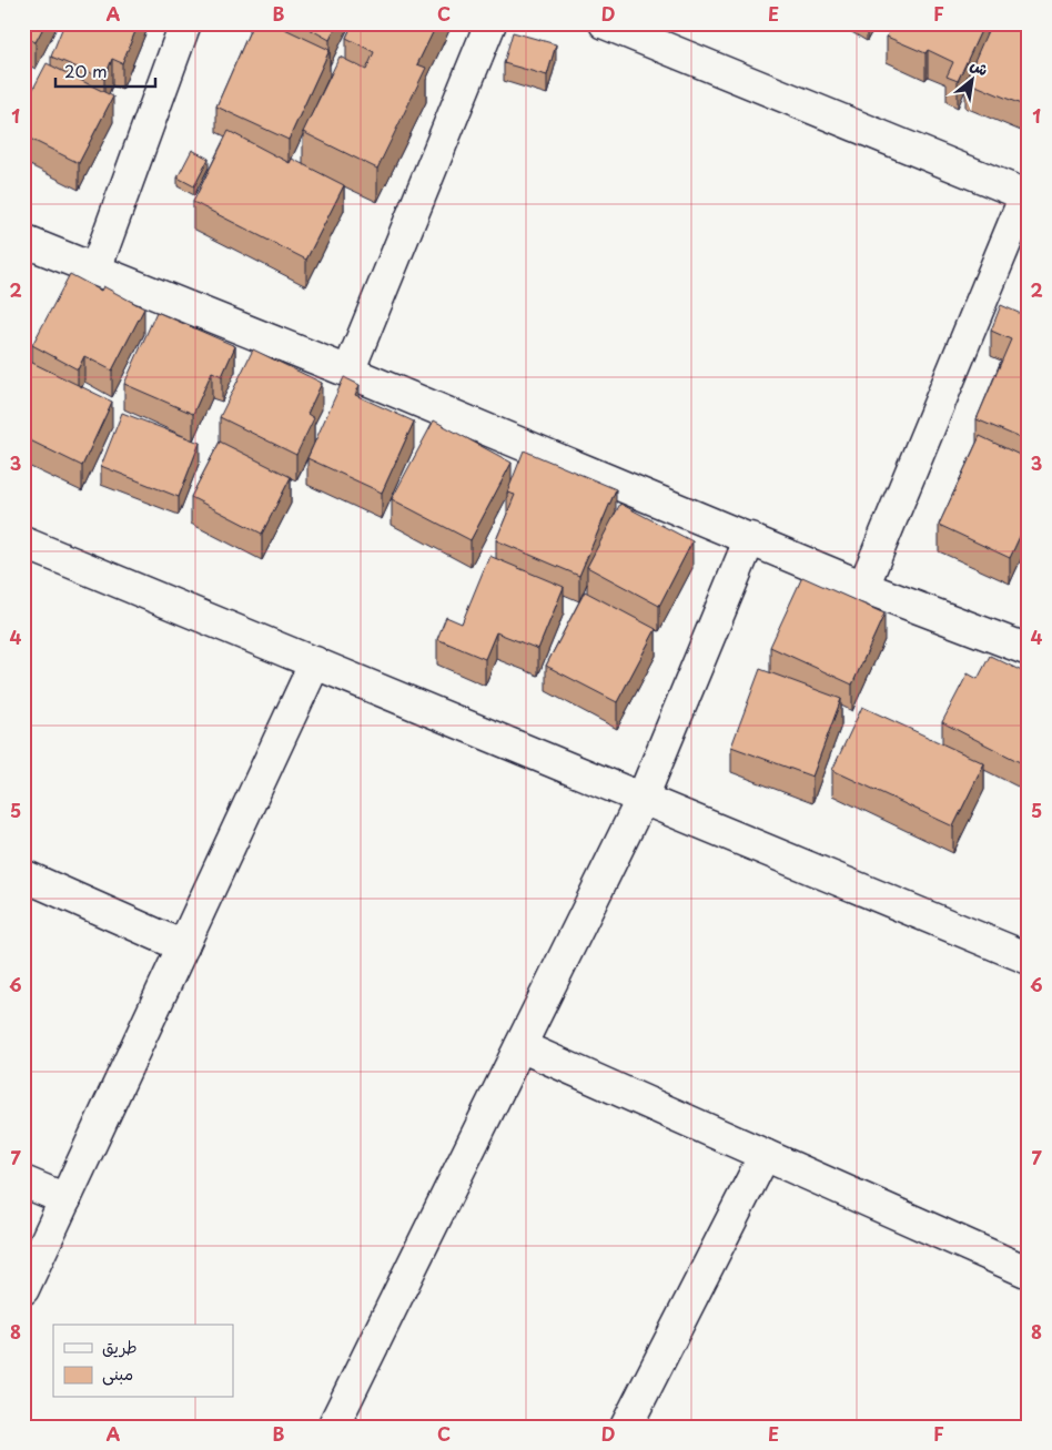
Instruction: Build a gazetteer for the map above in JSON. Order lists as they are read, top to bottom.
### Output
{
  "legend": ["طريق", "مبنى"],
  "scale_bar": "20 m",
  "north": "top right",
  "grid": {
    "columns": [
      "A",
      "B",
      "C",
      "D",
      "E",
      "F"
    ],
    "rows": [
      "1",
      "2",
      "3",
      "4",
      "5",
      "6",
      "7",
      "8"
    ]
  }
}
